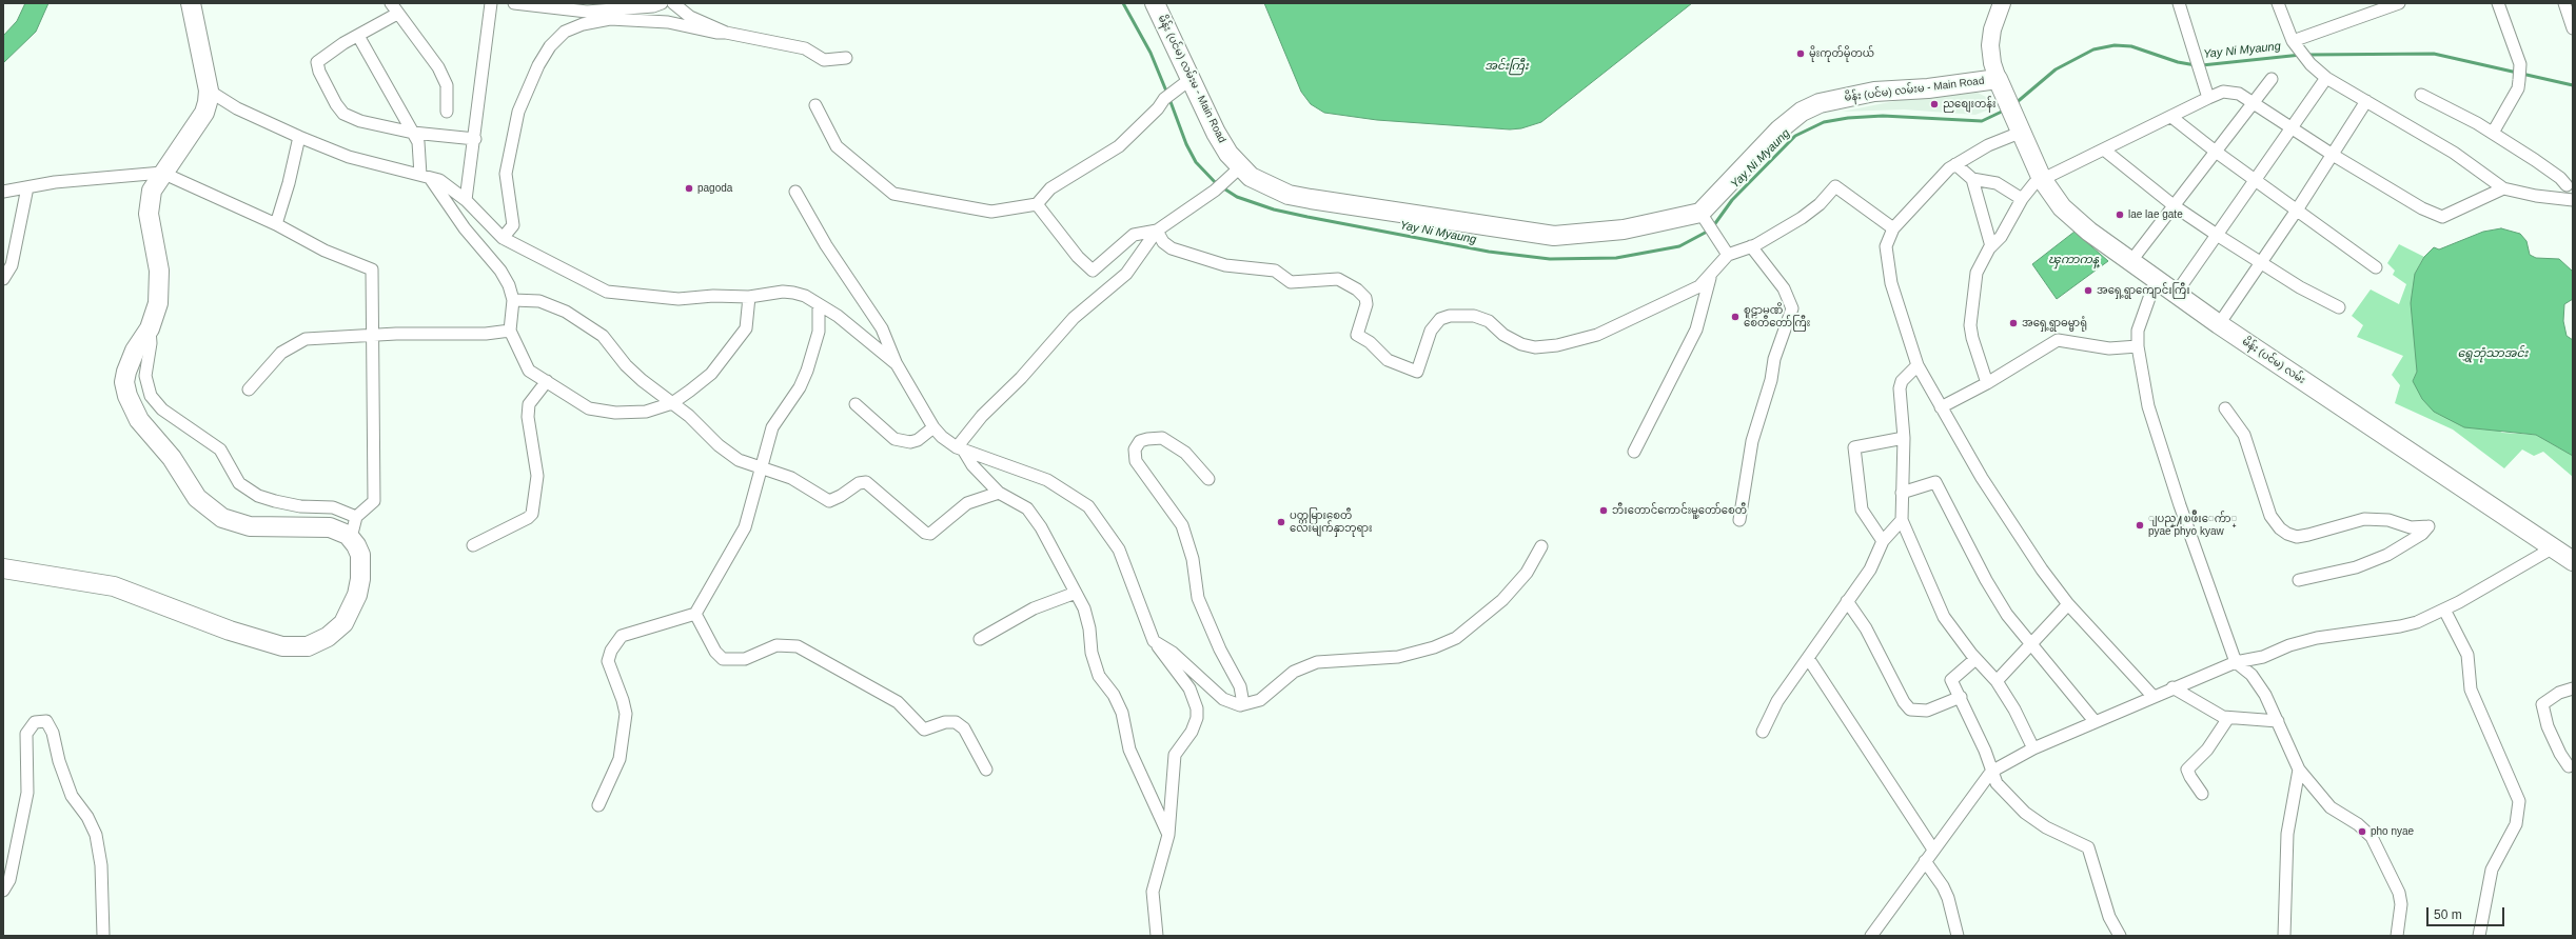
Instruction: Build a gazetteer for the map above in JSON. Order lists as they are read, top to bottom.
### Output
{
  "streets": {
    "main road": ["မိန်း (ပင်မ) လမ်းမ - Main Road", "မိန်း (ပင်မ) လမ်း"]
  },
  "crossings": [
    ["မိန်း (ပင်မ) လမ်းမ - Main Road", "မိန်း (ပင်မ) လမ်း"]
  ],
  "water": [
    "Yay Ni Myaung",
    "အင်းကြီး",
    "ၾကာကန္",
    "ရွှေဘုံသာအင်း"
  ],
  "places": [
    "မိုးကုတ်မိုတယ်",
    "ညစျေးတန်း",
    "pagoda",
    "lae lae gate",
    "အရှေ့ရွာကျောင်းကြီး",
    "စူဠာမဏိ စေတီတော်ကြီး",
    "အရှေ့ရွာဓမ္မာရုံ",
    "ဘီးတောင်ကောင်းမူ့တော်စေတီ",
    "ပတ္တမြား‌စေတီ‌ လေးမျက်နှာဘုရား",
    "ျပည္႔ၿဖိဳးေက်ာ္ pyae phyo kyaw",
    "pho nyae"
  ],
  "scale_bar": "50 m"
}
